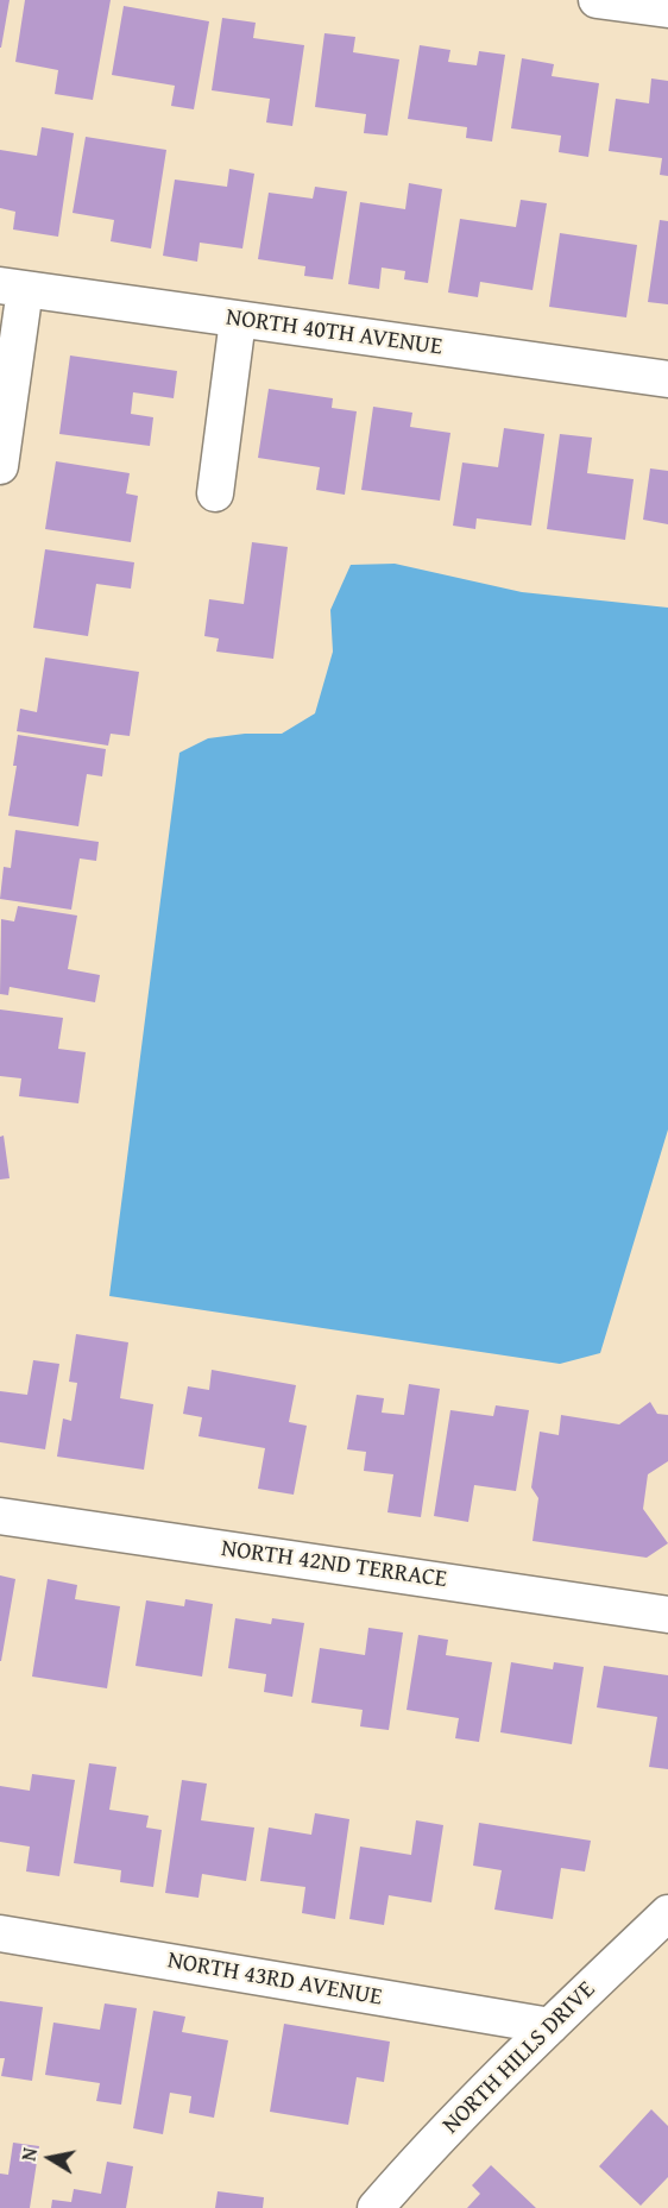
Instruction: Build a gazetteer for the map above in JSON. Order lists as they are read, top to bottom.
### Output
{
  "streets": {
    "street": [
      "NORTH 40TH AVENUE",
      "NORTH 42ND TERRACE",
      "NORTH 43RD AVENUE",
      "NORTH HILLS DRIVE"
    ]
  },
  "crossings": [
    ["NORTH 43RD AVENUE", "NORTH HILLS DRIVE"]
  ],
  "north": "left"
}
